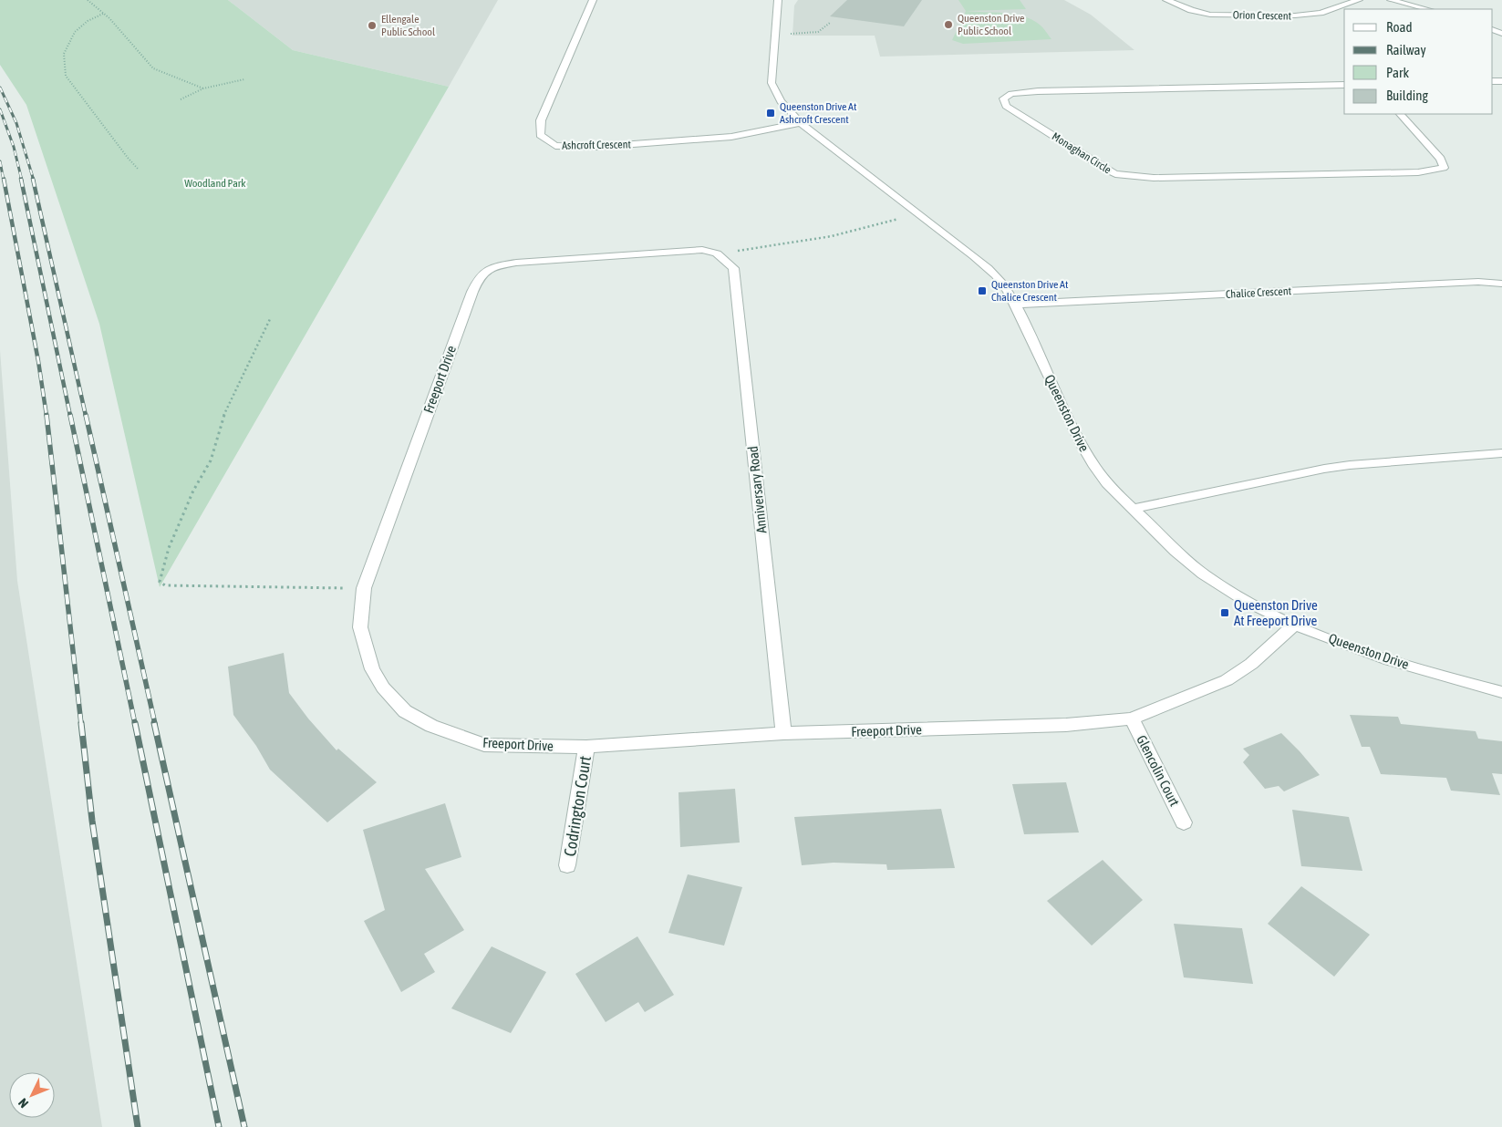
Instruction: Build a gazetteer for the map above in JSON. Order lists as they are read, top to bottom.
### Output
{
  "streets": {
    "street": [
      "Orion Crescent",
      "Ashcroft Crescent",
      "Monaghan Circle",
      "Chalice Crescent",
      "Freeport Drive",
      "Queenston Drive",
      "Anniversary Road",
      "Glencolin Court",
      "Codrington Court"
    ]
  },
  "crossings": [
    ["Ashcroft Crescent", "Queenston Drive"],
    ["Chalice Crescent", "Queenston Drive"],
    ["Freeport Drive", "Queenston Drive"],
    ["Freeport Drive", "Anniversary Road"],
    ["Freeport Drive", "Glencolin Court"],
    ["Freeport Drive", "Codrington Court"]
  ],
  "parks": ["Woodland Park"],
  "places": {
    "other": ["Queenston Drive Public School", "Ellengale Public School"],
    "transit": ["Queenston Drive At Ashcroft Crescent", "Queenston Drive At Chalice Crescent", "Queenston Drive At Freeport Drive"]
  },
  "legend": [
    "Road",
    "Railway",
    "Park",
    "Building"
  ],
  "north": "bottom left"
}
